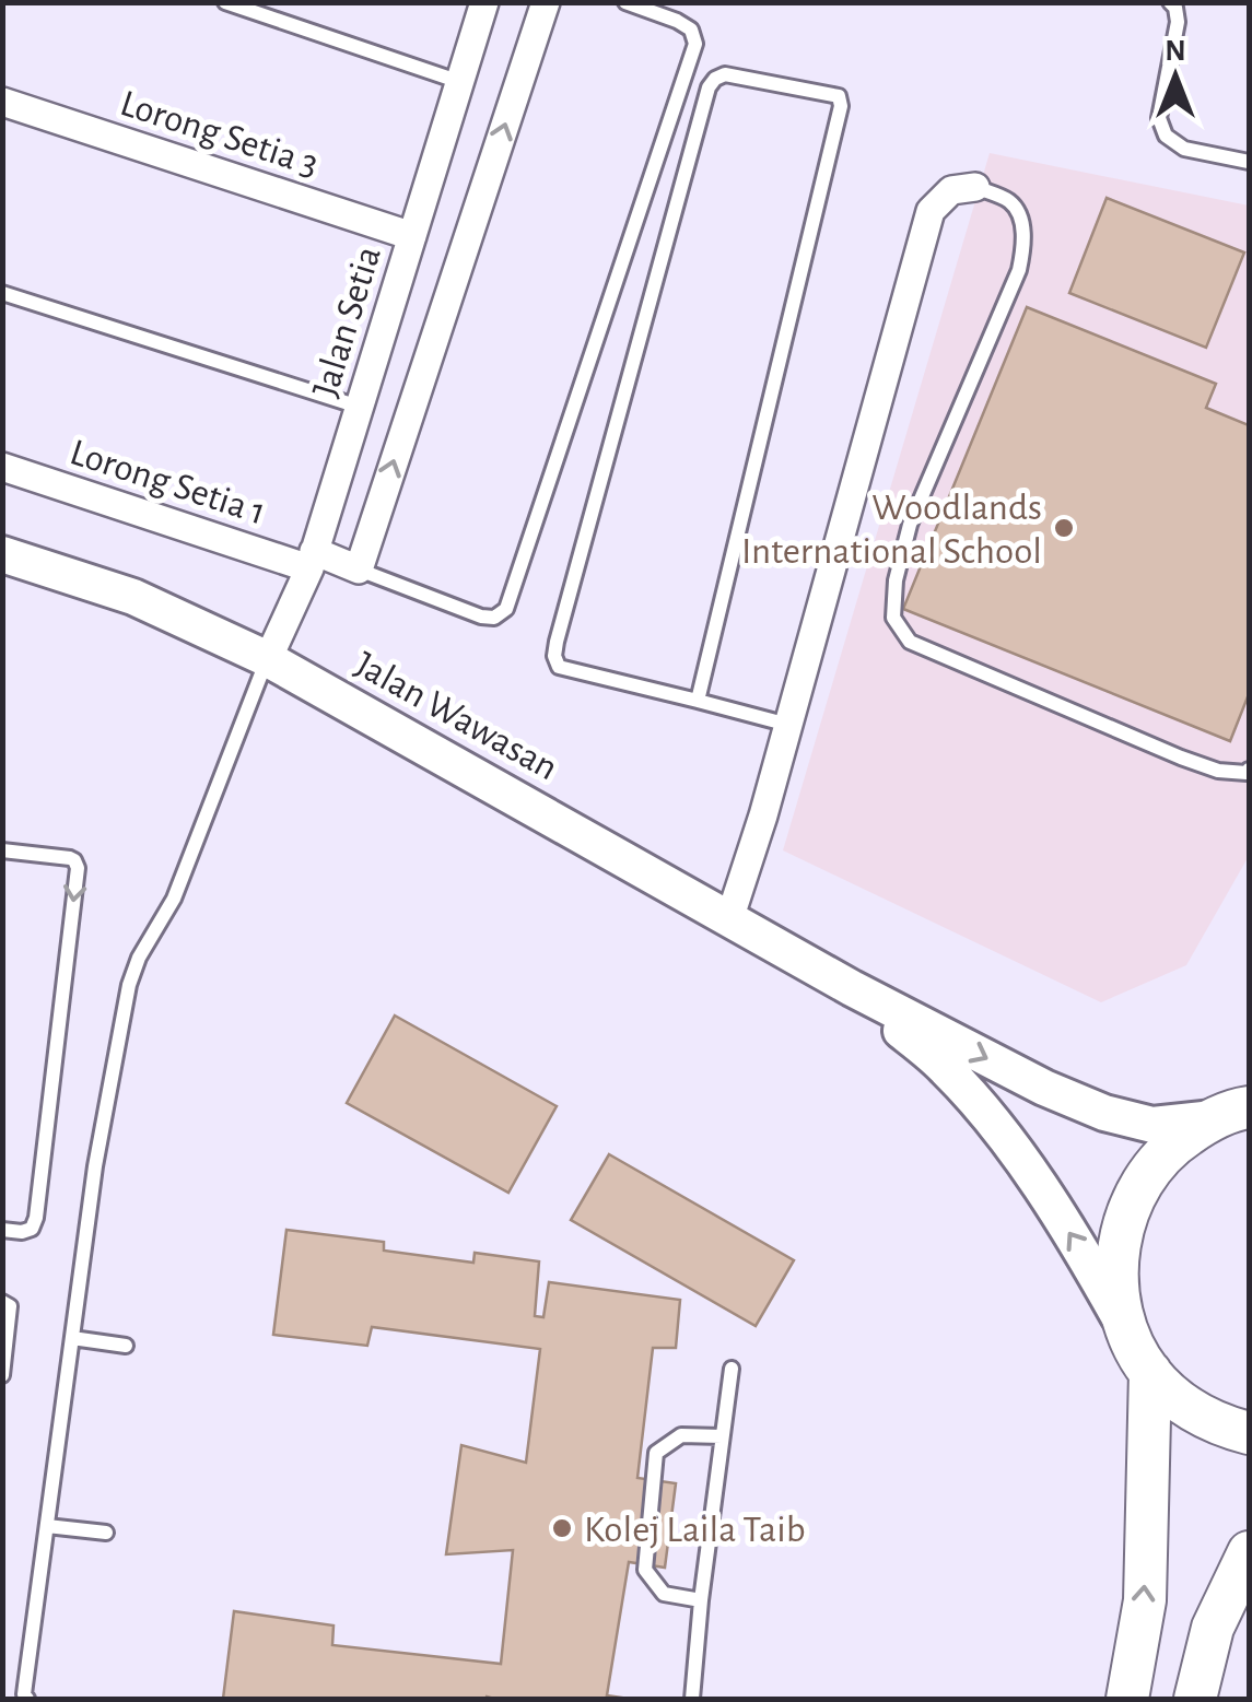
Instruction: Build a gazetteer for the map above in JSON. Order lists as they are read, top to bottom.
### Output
{
  "streets": {
    "street": [
      "Lorong Setia 3",
      "Jalan Setia",
      "Lorong Setia 1",
      "Jalan Wawasan"
    ]
  },
  "crossings": [
    ["Lorong Setia 3", "Jalan Setia"],
    ["Jalan Setia", "Lorong Setia 1"],
    ["Jalan Setia", "Jalan Wawasan"]
  ],
  "places": ["Woodlands International School", "Kolej Laila Taib"],
  "north": "top"
}
